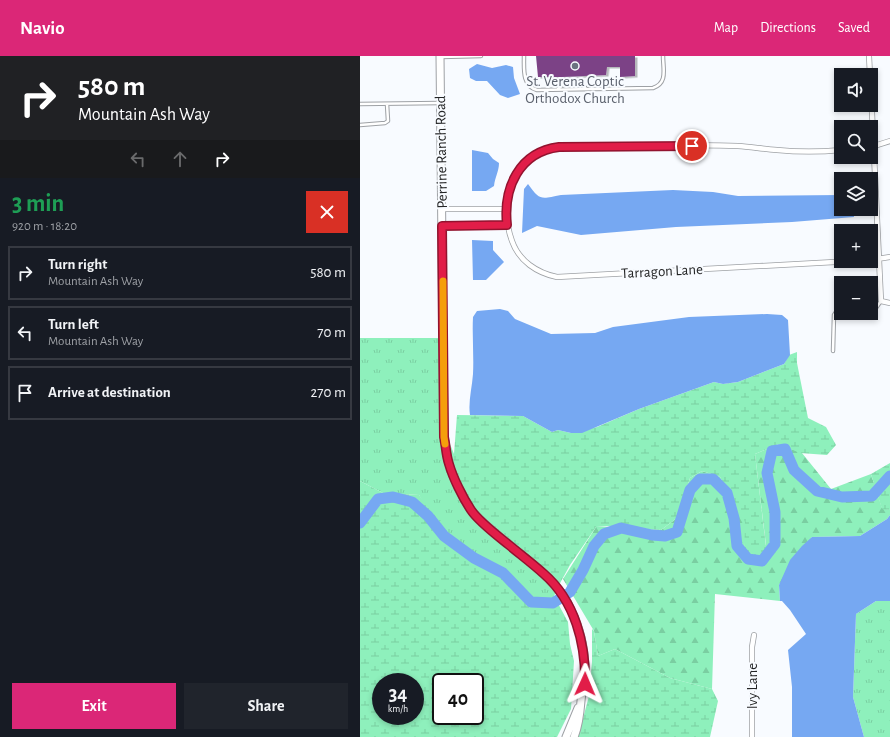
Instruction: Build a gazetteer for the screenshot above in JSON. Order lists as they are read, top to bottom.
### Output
{
  "streets": {
    "street": ["Perrine Ranch Road", "Tarragon Lane", "Ivy Lane"]
  },
  "places": ["St. Verena Coptic Orthodox Church"],
  "page": {
    "header": "Navio",
    "nav": ["Map", "Directions", "Saved"],
    "turn": ["580 m", "Mountain Ash Way"],
    "map_buttons": ["+", "−"],
    "heading": ["3 min", "920 m · 18:20"],
    "list": [
      {
        "name": "Turn right",
        "note": "Mountain Ash Way",
        "value": "580 m"
      },
      {
        "name": "Turn left",
        "note": "Mountain Ash Way",
        "value": "70 m"
      },
      {
        "name": "Arrive at destination",
        "value": "270 m"
      }
    ],
    "speed": "34 km/h",
    "limit": "40",
    "buttons": ["Exit", "Share"]
  }
}
